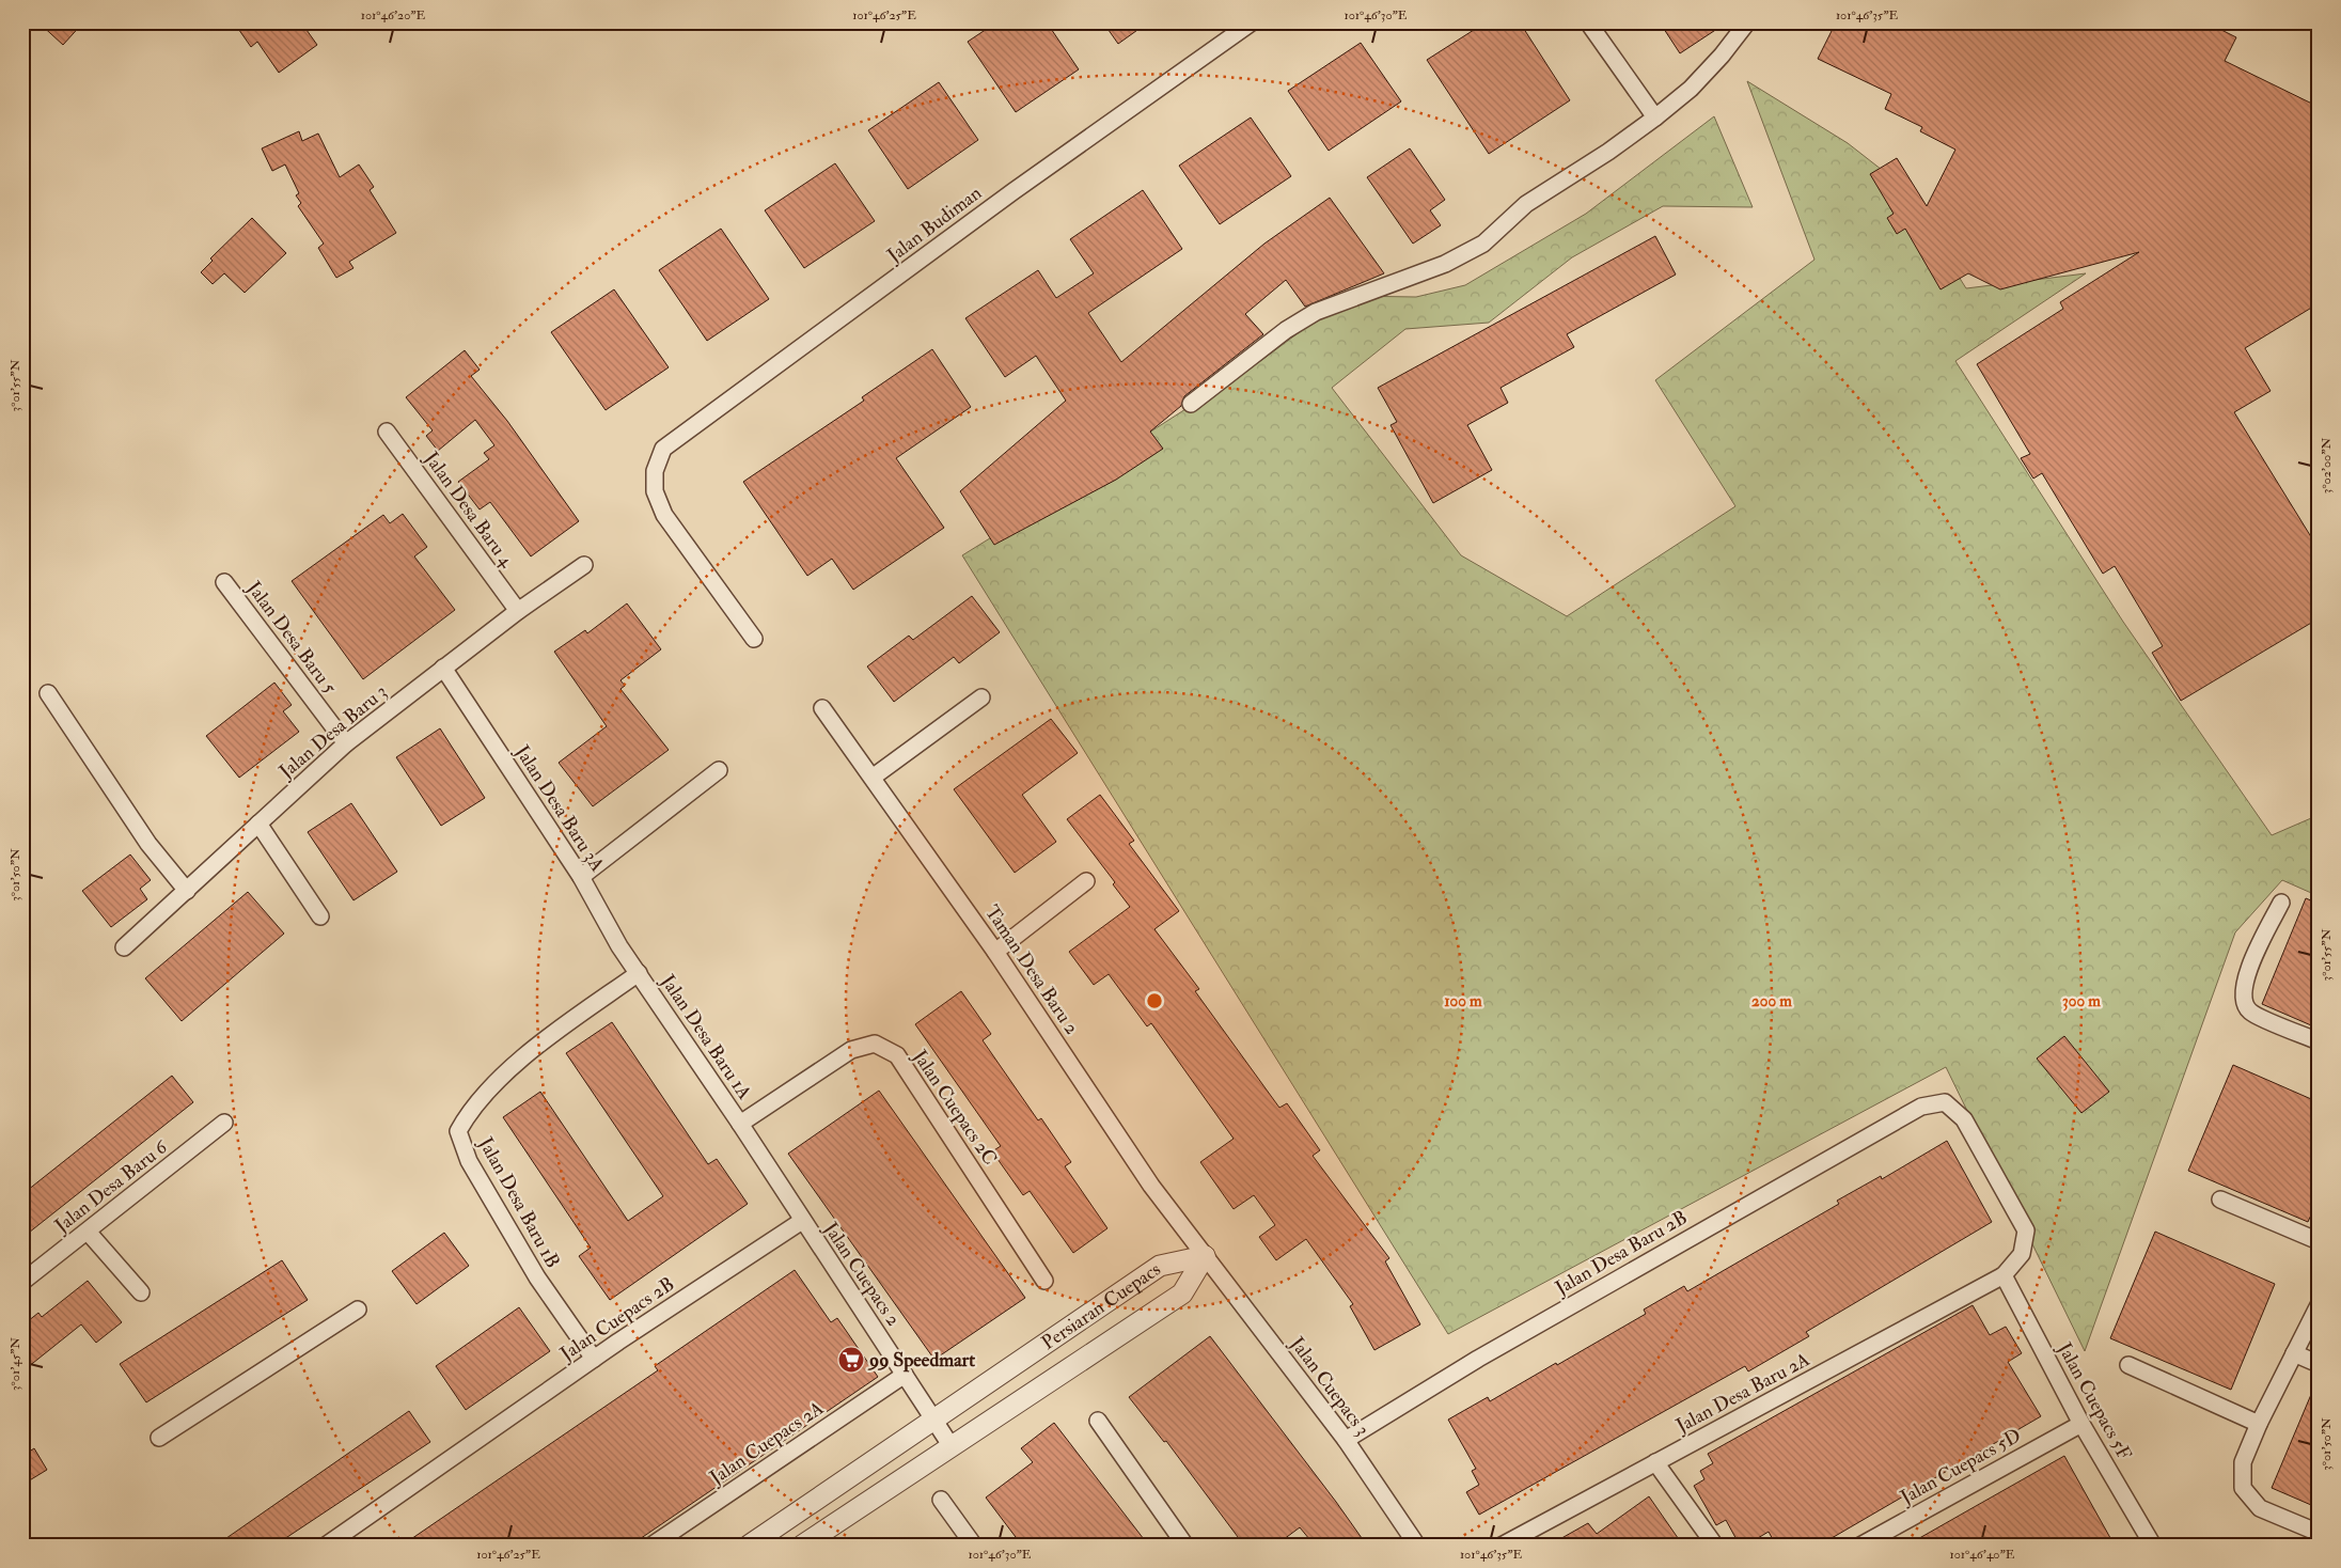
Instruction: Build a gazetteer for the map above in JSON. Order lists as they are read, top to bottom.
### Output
{
  "streets": {
    "street": [
      "Jalan Budiman",
      "Jalan Desa Baru 4",
      "Jalan Desa Baru 5",
      "Jalan Desa Baru 3",
      "Jalan Desa Baru 3A",
      "Taman Desa Baru 2",
      "Jalan Desa Baru 1A",
      "Jalan Cuepacs 2C",
      "Jalan Desa Baru 6",
      "Jalan Desa Baru 1B",
      "Jalan Desa Baru 2B",
      "Jalan Cuepacs 2",
      "Persiaran Cuepacs",
      "Jalan Cuepacs 2B",
      "Jalan Cuepacs 3",
      "Jalan Desa Baru 2A",
      "Jalan Cuepacs 5F",
      "Jalan Cuepacs 2A",
      "Jalan Cuepacs 5D"
    ]
  },
  "crossings": [
    ["Jalan Desa Baru 4", "Jalan Desa Baru 3"],
    ["Jalan Desa Baru 5", "Jalan Desa Baru 3"],
    ["Jalan Desa Baru 3", "Jalan Desa Baru 3A"],
    ["Jalan Desa Baru 3A", "Jalan Desa Baru 1A"],
    ["Jalan Desa Baru 3A", "Jalan Desa Baru 1B"],
    ["Taman Desa Baru 2", "Persiaran Cuepacs"],
    ["Taman Desa Baru 2", "Jalan Cuepacs 3"],
    ["Jalan Desa Baru 1A", "Jalan Cuepacs 2C"],
    ["Jalan Desa Baru 1A", "Jalan Desa Baru 1B"],
    ["Jalan Desa Baru 1A", "Jalan Cuepacs 2"],
    ["Jalan Cuepacs 2C", "Jalan Cuepacs 2"],
    ["Jalan Desa Baru 1B", "Jalan Cuepacs 2B"],
    ["Jalan Desa Baru 2B", "Jalan Cuepacs 3"],
    ["Jalan Desa Baru 2B", "Jalan Desa Baru 2A"],
    ["Jalan Desa Baru 2B", "Jalan Cuepacs 5F"],
    ["Jalan Cuepacs 2", "Persiaran Cuepacs"],
    ["Jalan Cuepacs 2", "Jalan Cuepacs 2B"],
    ["Jalan Cuepacs 2", "Jalan Cuepacs 2A"],
    ["Persiaran Cuepacs", "Jalan Cuepacs 3"],
    ["Jalan Desa Baru 2A", "Jalan Cuepacs 5F"],
    ["Jalan Cuepacs 5F", "Jalan Cuepacs 5D"]
  ],
  "places": {
    "supermarket": ["99 Speedmart"]
  },
  "coordinates": [
    "101°46'20\"E",
    "101°46'25\"E",
    "101°46'30\"E",
    "101°46'35\"E",
    "3°01'55\"N",
    "3°02'00\"N",
    "3°01'50\"N",
    "3°01'45\"N",
    "101°46'40\"E"
  ],
  "rings": ["100 m", "200 m", "300 m"]
}
